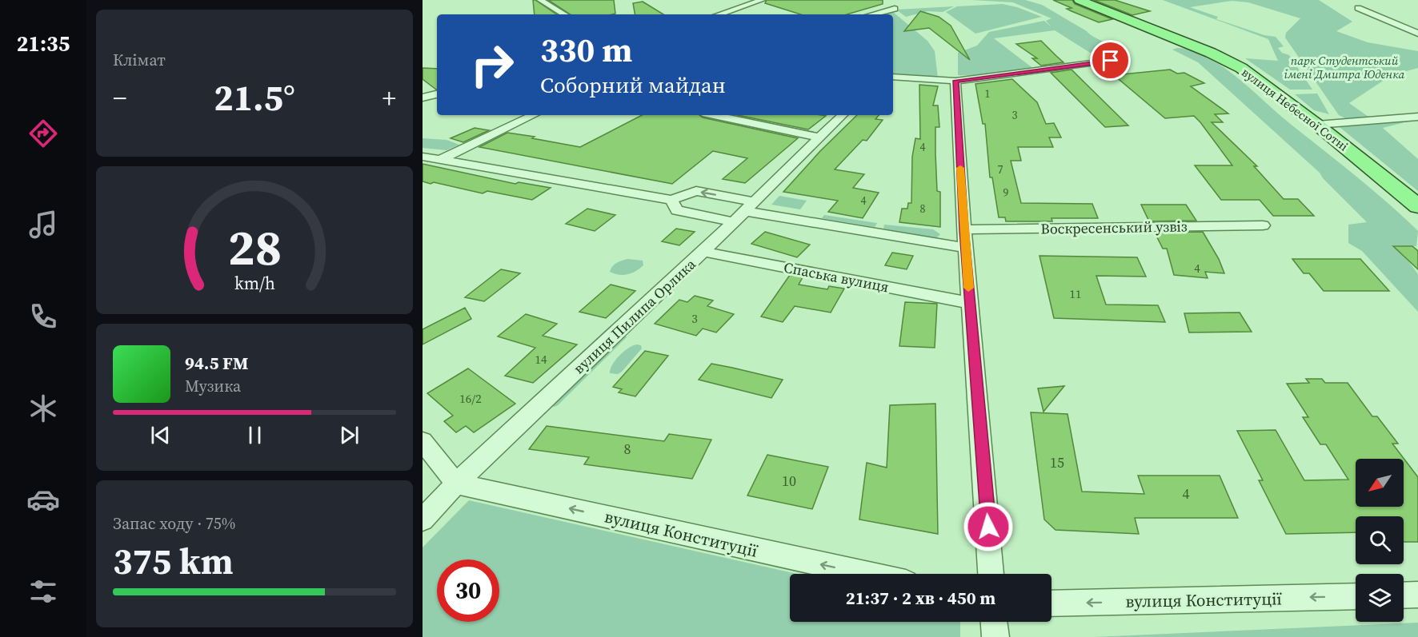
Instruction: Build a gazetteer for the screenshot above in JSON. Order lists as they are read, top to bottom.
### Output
{
  "streets": {
    "main road": ["вулиця Небесної Сотні"],
    "street": [
      "Воскресенський узвіз",
      "Спаська вулиця",
      "вулиця Пилипа Орлика",
      "вулиця Конституції"
    ]
  },
  "crossings": [
    ["Спаська вулиця", "вулиця Пилипа Орлика"],
    ["вулиця Пилипа Орлика", "вулиця Конституції"]
  ],
  "one_way": ["вулиця Конституції"],
  "parks": ["парк Студентський імені Дмитра Юденка"],
  "house_numbers": [
    "1",
    "3",
    "4",
    "7",
    "9",
    "4",
    "8",
    "4",
    "11",
    "3",
    "14",
    "16/2",
    "8",
    "15",
    "10",
    "4"
  ],
  "north": "bottom left",
  "page": {
    "tabs": "21:35",
    "tile": [
      "Клімат",
      ["Запас ходу · 75%", "375 km"]
    ],
    "turn": ["330 m", "Соборний майдан"],
    "heat": ["−", "21.5°", "+"],
    "song": ["94.5 FM", "Музика"],
    "limit": "30",
    "trip": "21:37 · 2 хв · 450 m",
    "gauge": ["28", "km/h"]
  }
}
